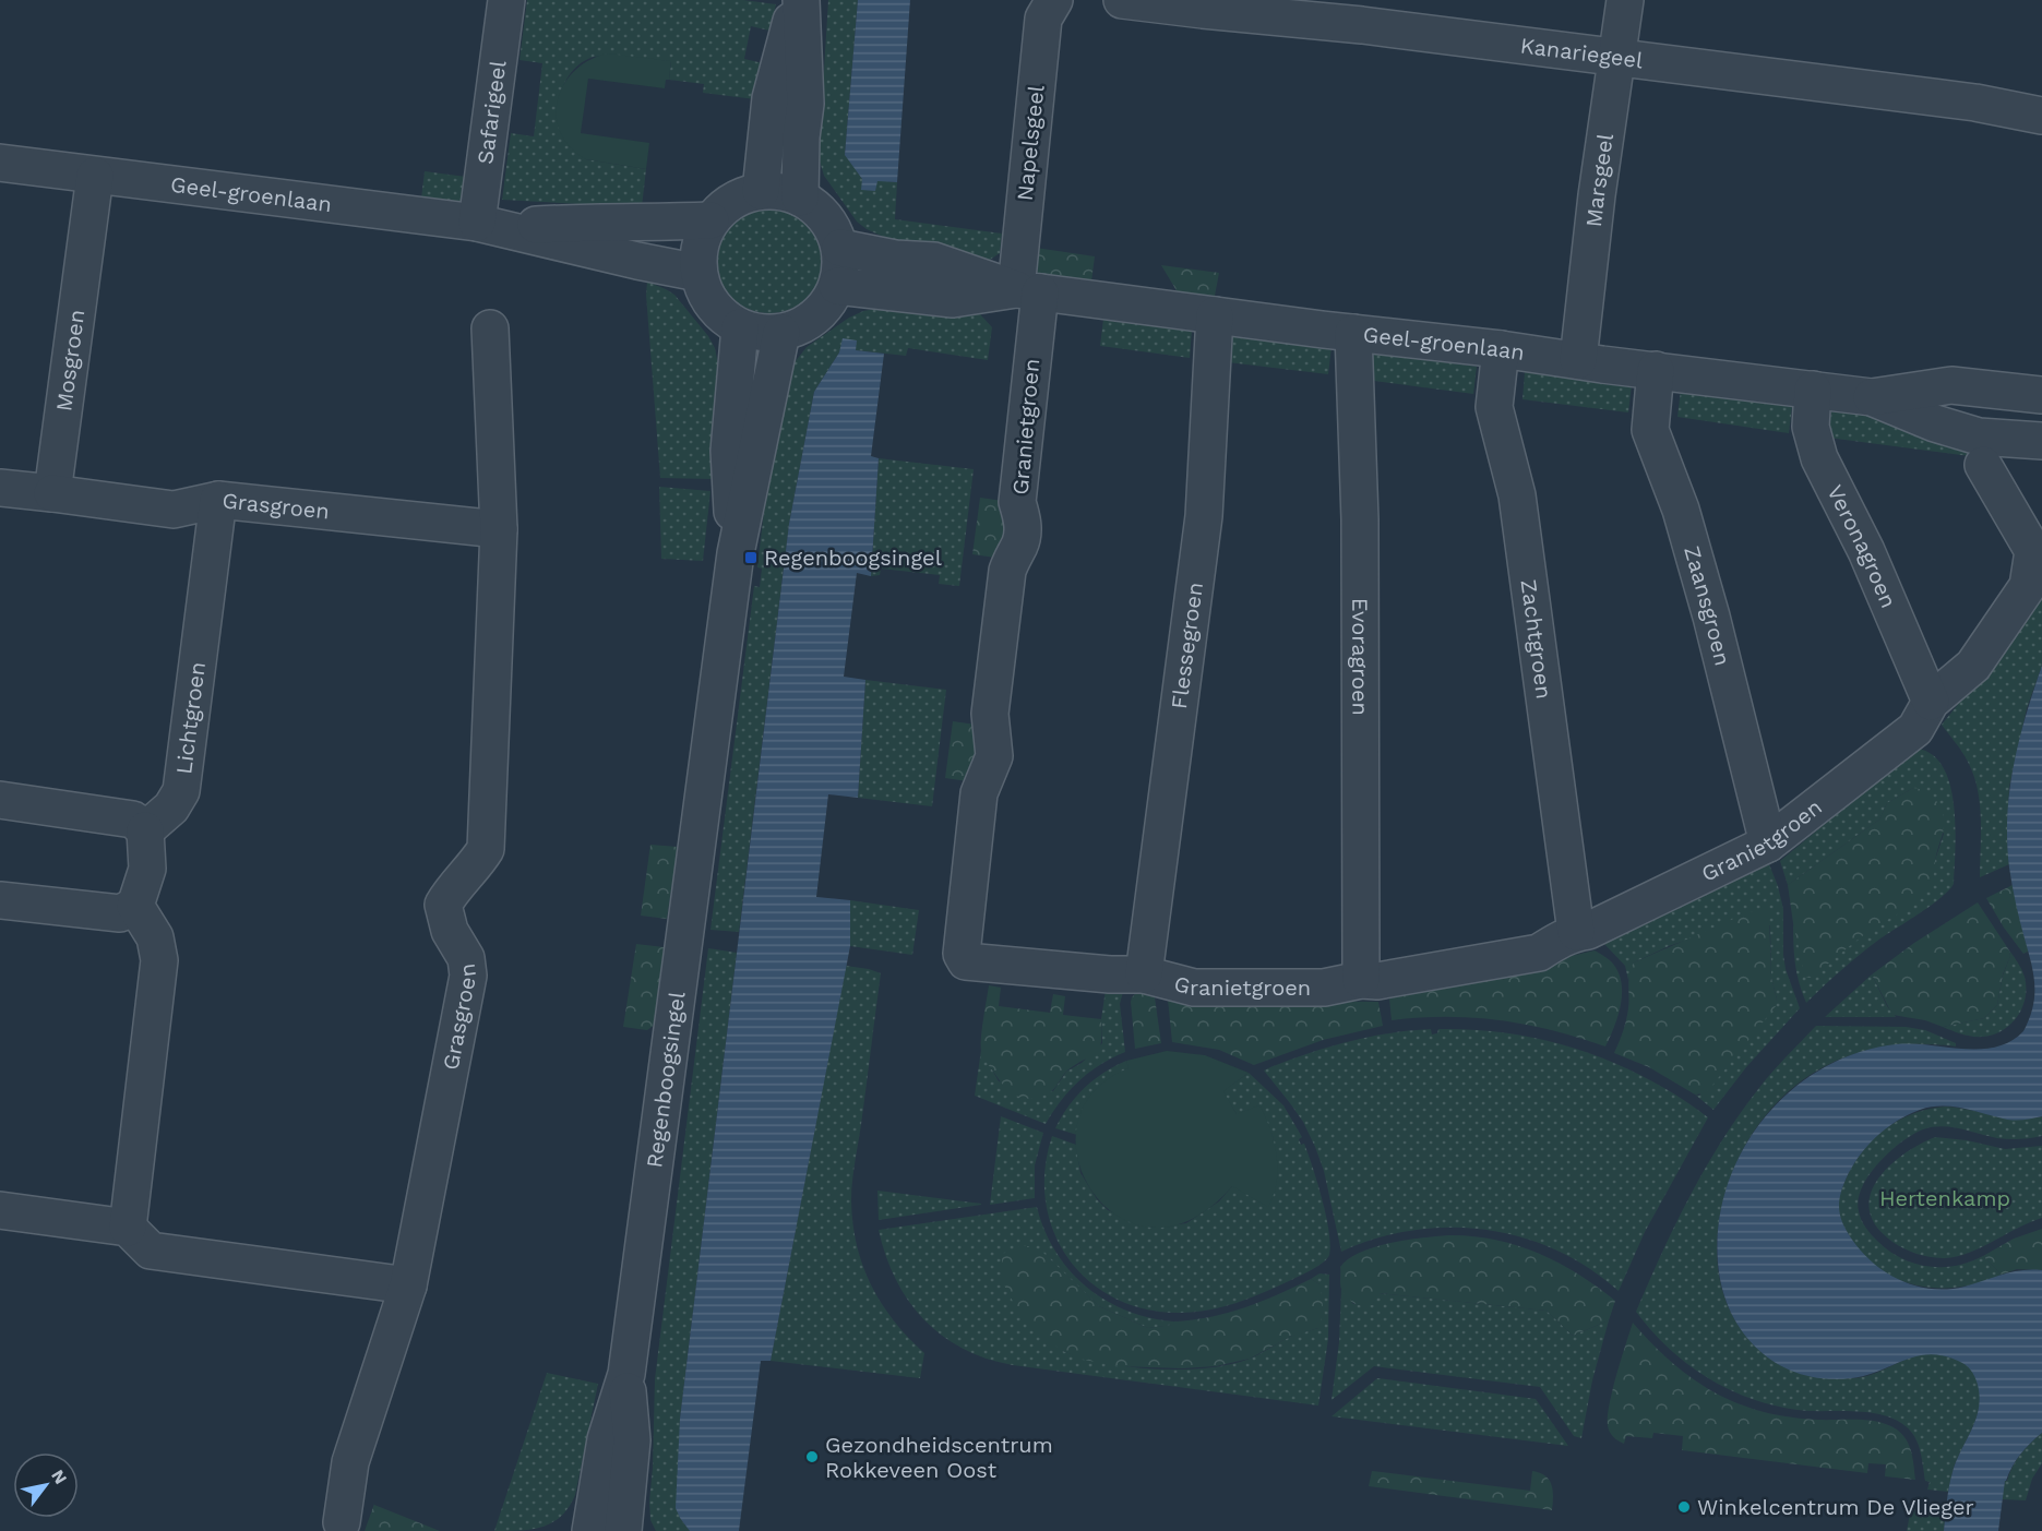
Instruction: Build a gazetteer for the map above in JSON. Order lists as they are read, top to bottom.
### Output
{
  "streets": {
    "street": [
      "Kanariegeel",
      "Safarigeel",
      "Napelsgeel",
      "Marsgeel",
      "Geel-groenlaan",
      "Mosgroen",
      "Granietgroen",
      "Grasgroen",
      "Veronagroen",
      "Zaansgroen",
      "Zachtgroen",
      "Flessegroen",
      "Evoragroen",
      "Lichtgroen",
      "Regenboogsingel"
    ]
  },
  "crossings": [
    ["Kanariegeel", "Marsgeel"],
    ["Safarigeel", "Geel-groenlaan"],
    ["Napelsgeel", "Geel-groenlaan"],
    ["Napelsgeel", "Granietgroen"],
    ["Marsgeel", "Geel-groenlaan"],
    ["Geel-groenlaan", "Mosgroen"],
    ["Geel-groenlaan", "Granietgroen"],
    ["Geel-groenlaan", "Veronagroen"],
    ["Geel-groenlaan", "Zaansgroen"],
    ["Geel-groenlaan", "Zachtgroen"],
    ["Geel-groenlaan", "Flessegroen"],
    ["Geel-groenlaan", "Evoragroen"],
    ["Geel-groenlaan", "Regenboogsingel"],
    ["Mosgroen", "Grasgroen"],
    ["Granietgroen", "Veronagroen"],
    ["Granietgroen", "Zaansgroen"],
    ["Granietgroen", "Zachtgroen"],
    ["Granietgroen", "Flessegroen"],
    ["Granietgroen", "Evoragroen"],
    ["Grasgroen", "Lichtgroen"]
  ],
  "parks": ["Hertenkamp"],
  "places": {
    "transit": ["Regenboogsingel"],
    "other": ["Gezondheidscentrum Rokkeveen Oost", "Winkelcentrum De Vlieger"]
  },
  "north": "top right"
}
